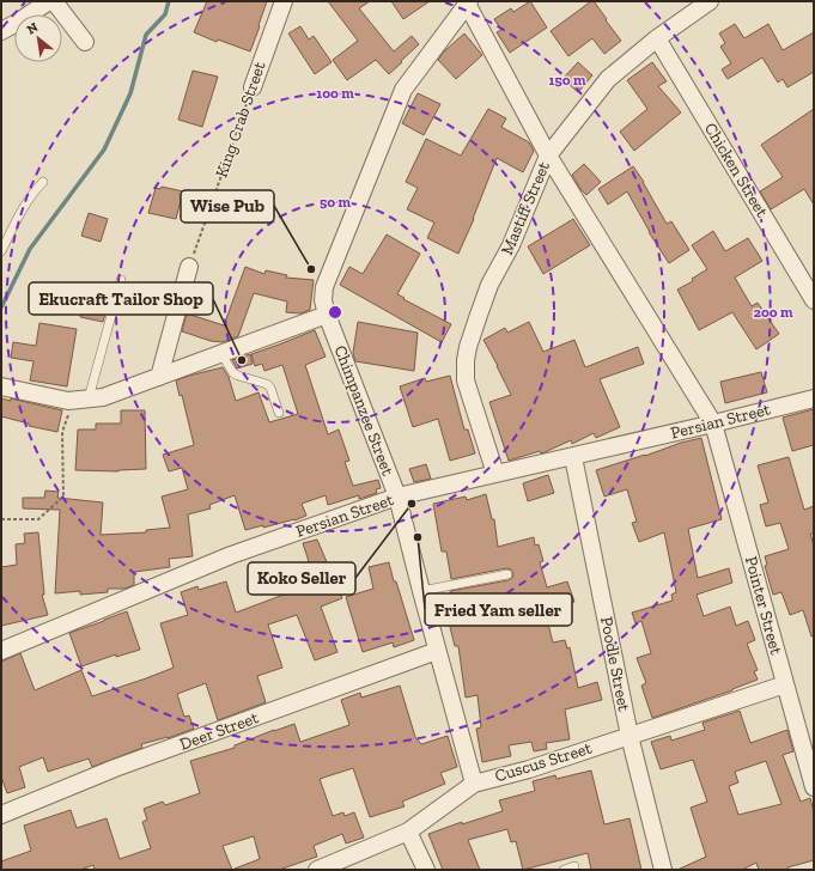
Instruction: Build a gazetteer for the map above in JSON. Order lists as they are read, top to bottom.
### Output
{
  "streets": {
    "street": [
      "King Crab Street",
      "Chicken Street",
      "Mastiff Street",
      "Chimpanzee Street",
      "Persian Street",
      "Pointer Street",
      "Poodle Street",
      "Deer Street",
      "Cuscus Street"
    ]
  },
  "crossings": [
    ["Chicken Street", "Mastiff Street"],
    ["Mastiff Street", "Persian Street"],
    ["Mastiff Street", "Pointer Street"],
    ["Chimpanzee Street", "Persian Street"],
    ["Chimpanzee Street", "Pointer Street"],
    ["Chimpanzee Street", "Deer Street"],
    ["Chimpanzee Street", "Cuscus Street"],
    ["Persian Street", "Pointer Street"],
    ["Persian Street", "Poodle Street"],
    ["Pointer Street", "Cuscus Street"],
    ["Poodle Street", "Cuscus Street"]
  ],
  "places": [
    "Wise Pub",
    "Ekucraft Tailor Shop",
    "Koko Seller",
    "Fried Yam seller"
  ],
  "north": "top left",
  "rings": [
    "150 m",
    "100 m",
    "50 m",
    "200 m"
  ]
}
